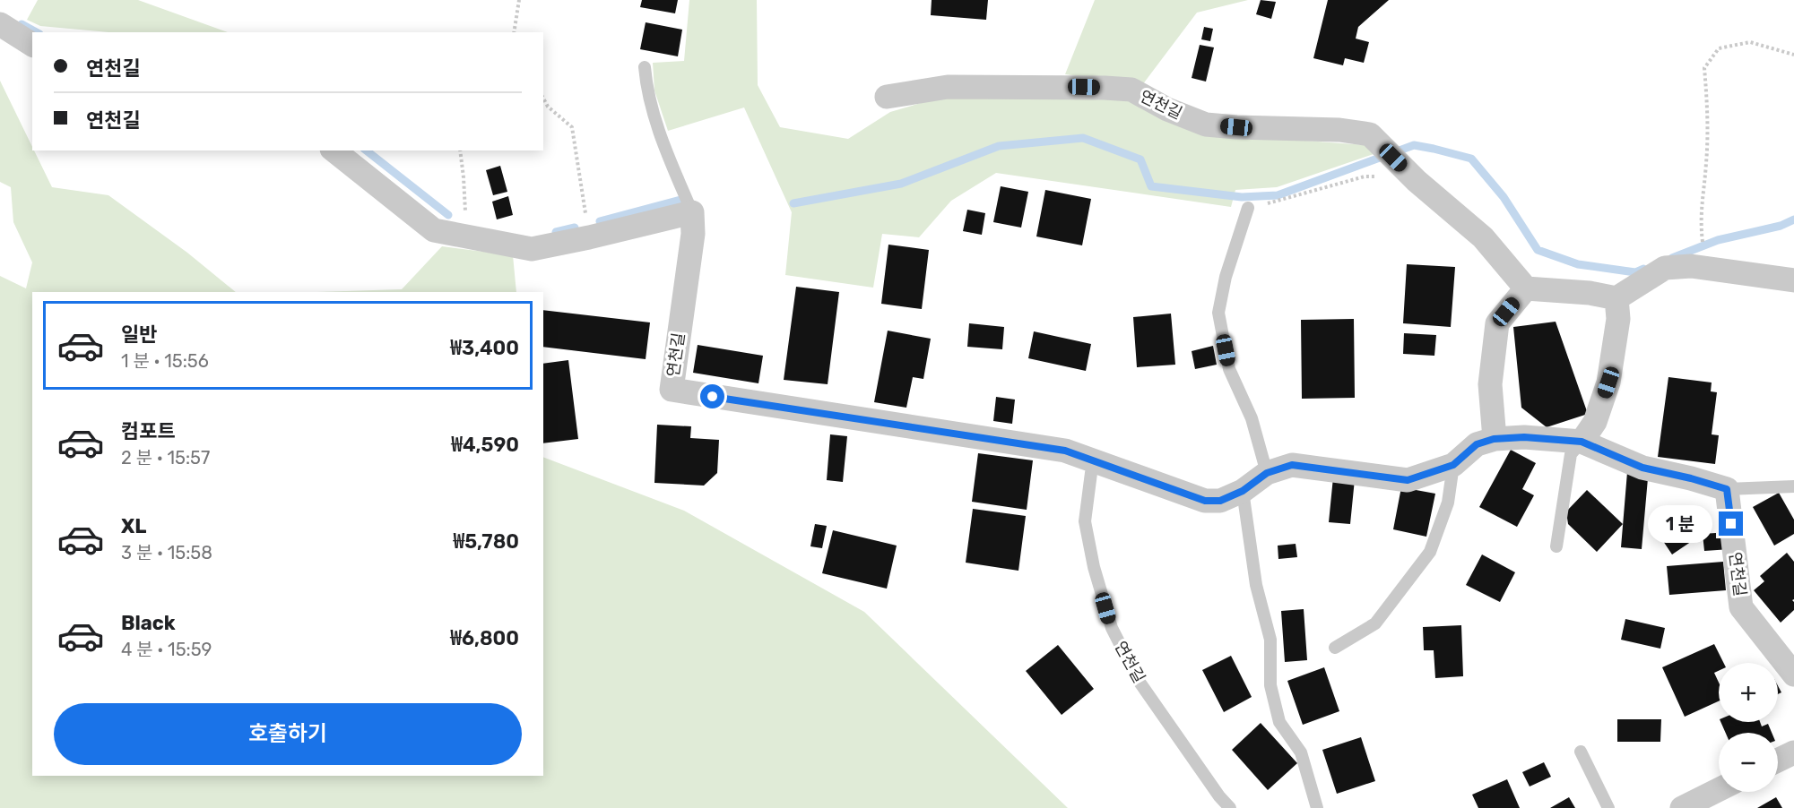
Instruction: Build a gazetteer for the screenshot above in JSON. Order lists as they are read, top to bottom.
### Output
{
  "streets": {
    "street": ["연천길"]
  },
  "page": {
    "banner": ["연천길", "연천길"],
    "list": [
      {
        "name": "일반",
        "note": "1 분 · 15:56",
        "value": "₩3,400"
      },
      {
        "name": "컴포트",
        "note": "2 분 · 15:57",
        "value": "₩4,590"
      },
      {
        "name": "XL",
        "note": "3 분 · 15:58",
        "value": "₩5,780"
      },
      {
        "name": "Black",
        "note": "4 분 · 15:59",
        "value": "₩6,800"
      }
    ],
    "bubble": "1 분",
    "map_buttons": ["+", "−"],
    "buttons": "호출하기"
  }
}
